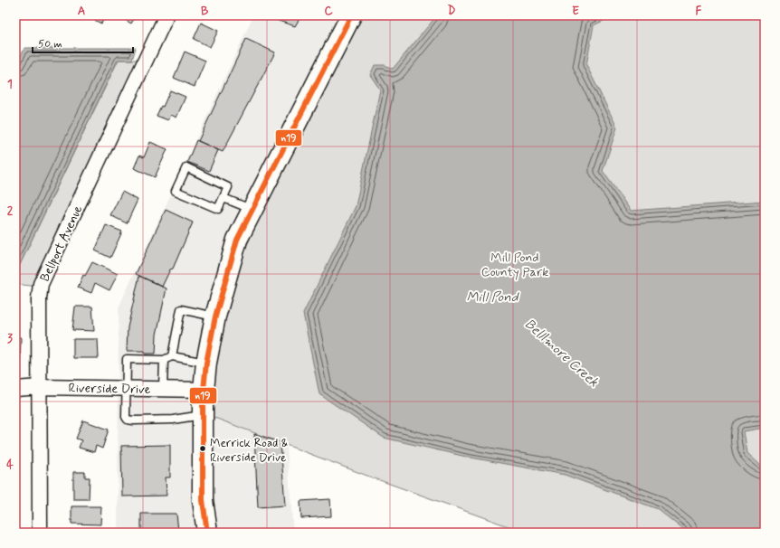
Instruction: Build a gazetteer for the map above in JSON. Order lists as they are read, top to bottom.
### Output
{
  "streets": {
    "street": ["Bellport Avenue", "Riverside Drive"]
  },
  "crossings": [
    ["Bellport Avenue", "Riverside Drive"]
  ],
  "water": ["Mill Pond", "Belllmore Creek"],
  "parks": ["Mill Pond County Park"],
  "places": ["Merrick Road & Riverside Drive"],
  "lines": ["transit line n19"],
  "scale_bar": "50 m",
  "grid": {
    "columns": [
      "A",
      "B",
      "C",
      "D",
      "E",
      "F"
    ],
    "rows": [
      "1",
      "2",
      "3",
      "4"
    ]
  }
}
